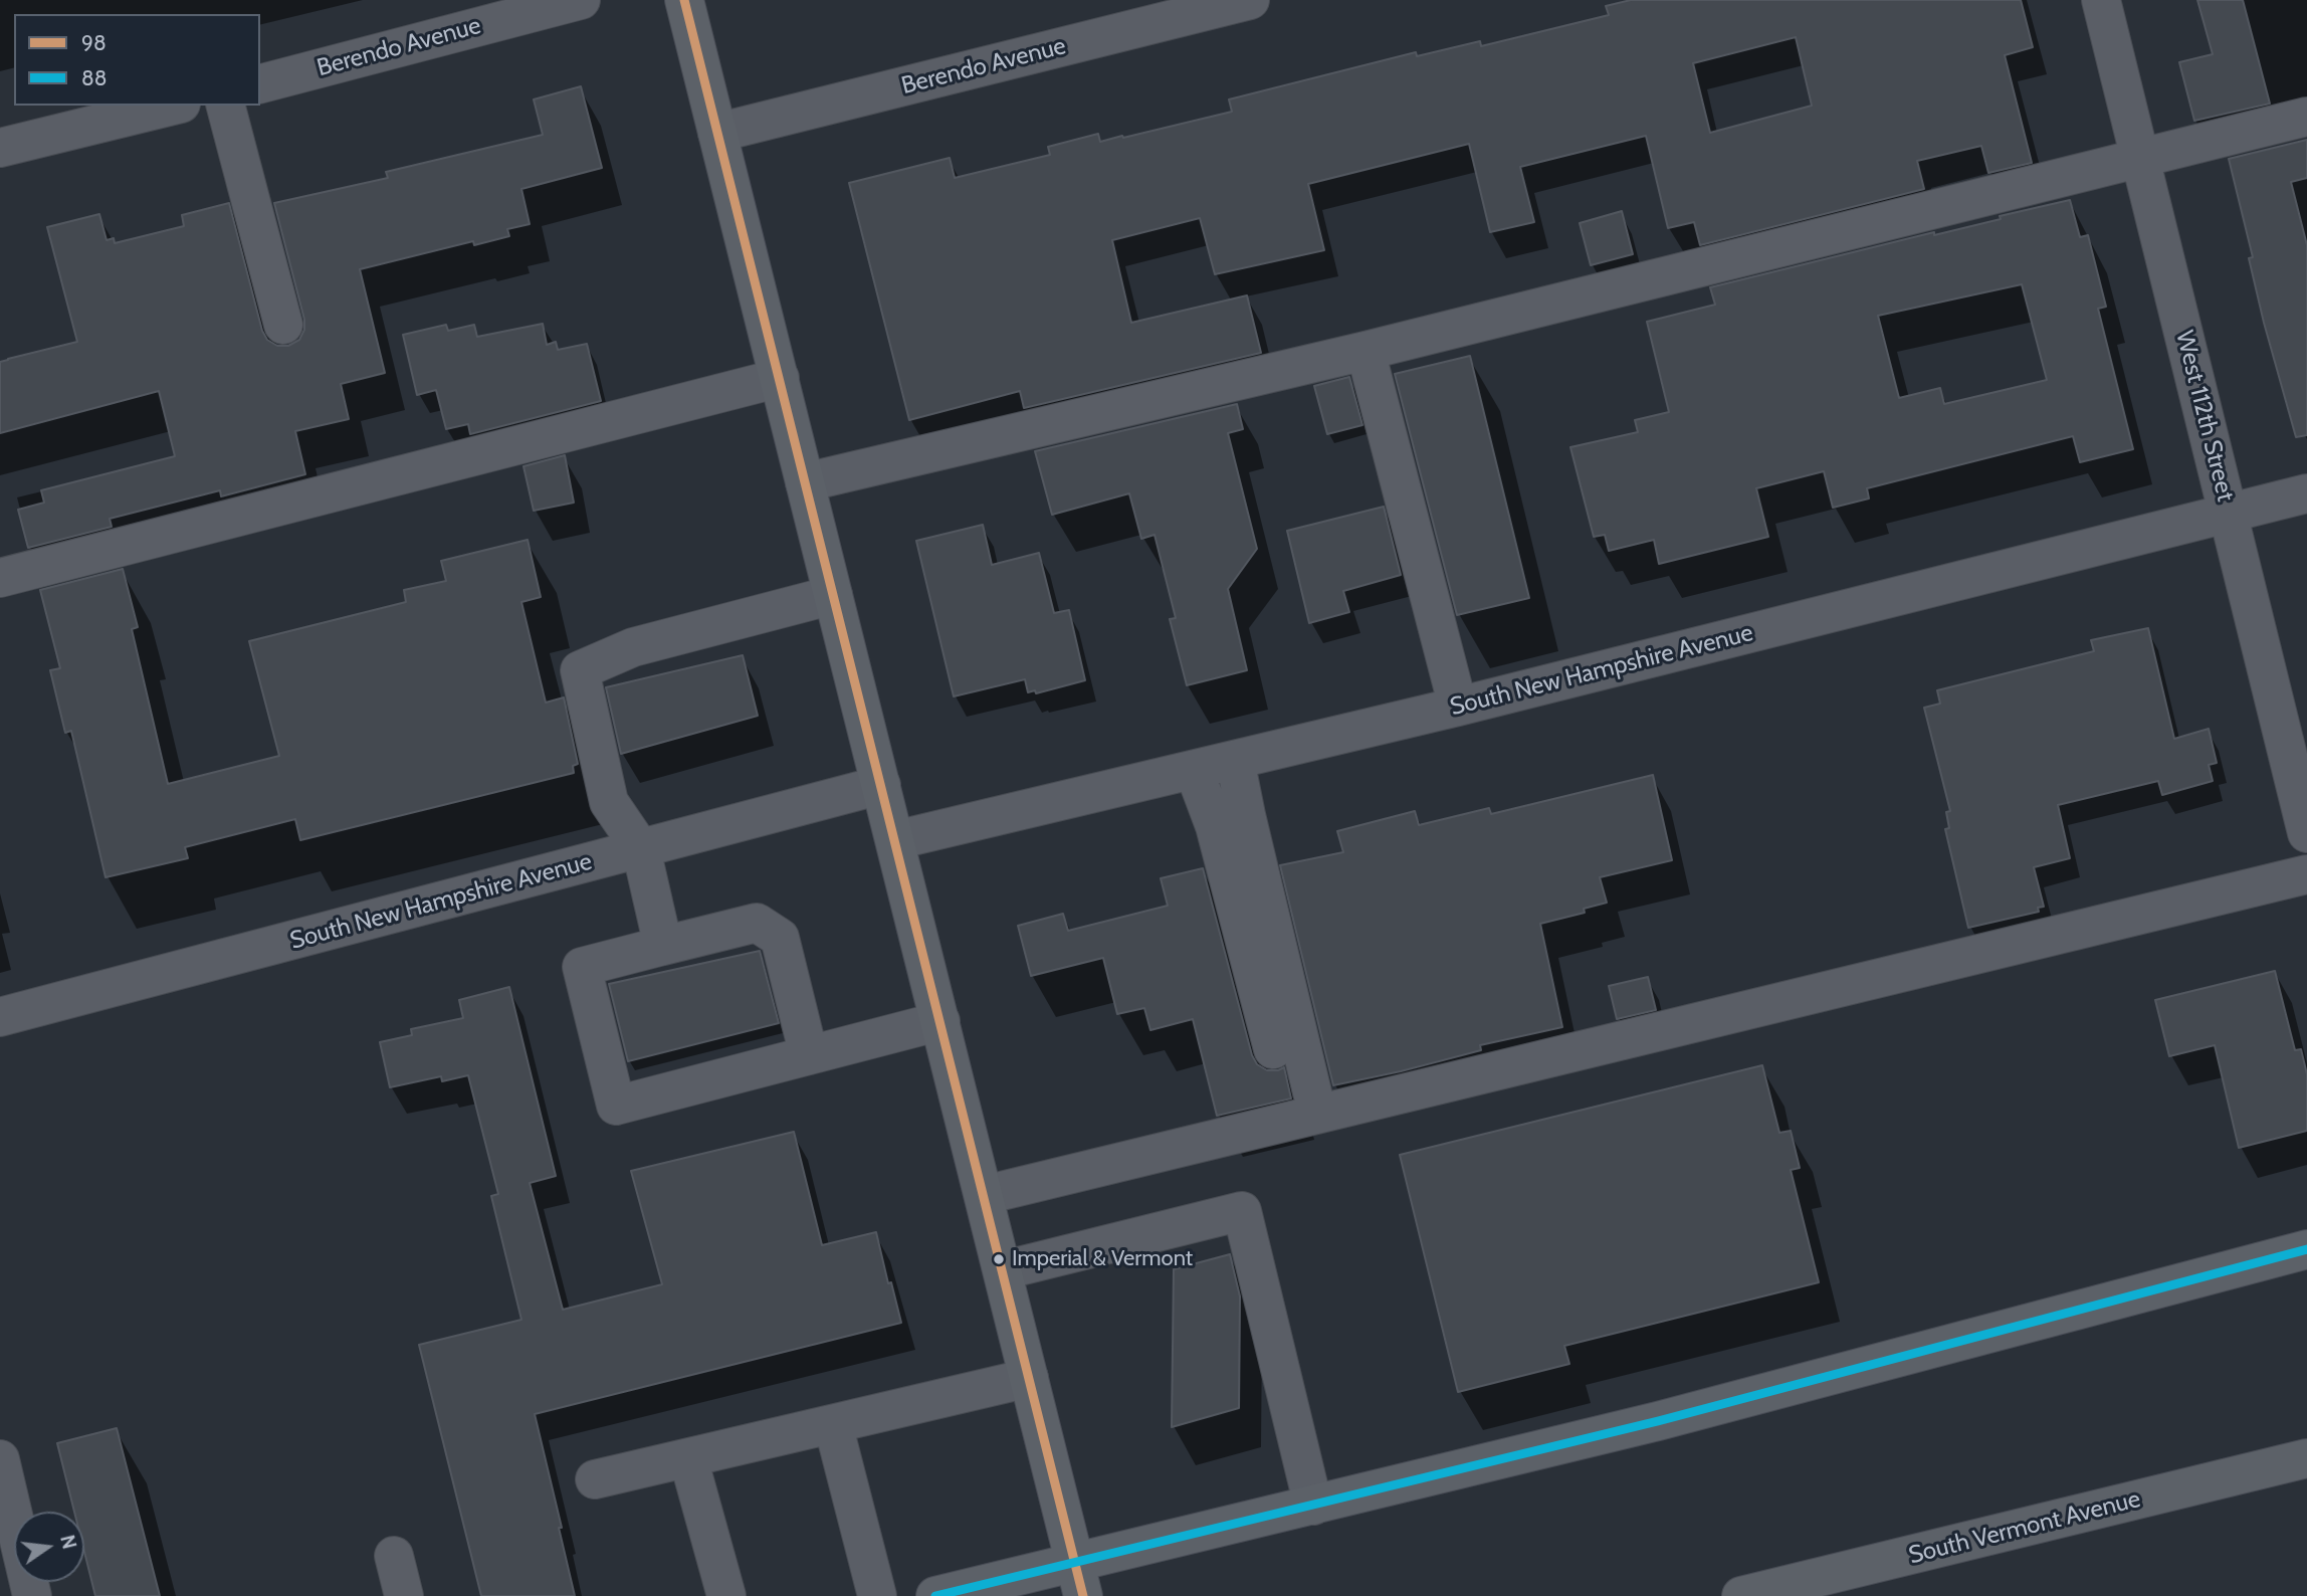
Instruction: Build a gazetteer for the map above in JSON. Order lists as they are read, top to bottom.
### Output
{
  "streets": {
    "main road": ["South Vermont Avenue"],
    "street": ["Berendo Avenue", "West 112th Street", "South New Hampshire Avenue"]
  },
  "crossings": [
    ["West 112th Street", "South New Hampshire Avenue"]
  ],
  "places": ["Imperial & Vermont"],
  "lines": ["transit line 98", "transit line 88"],
  "legend": ["98", "88"],
  "north": "right"
}
